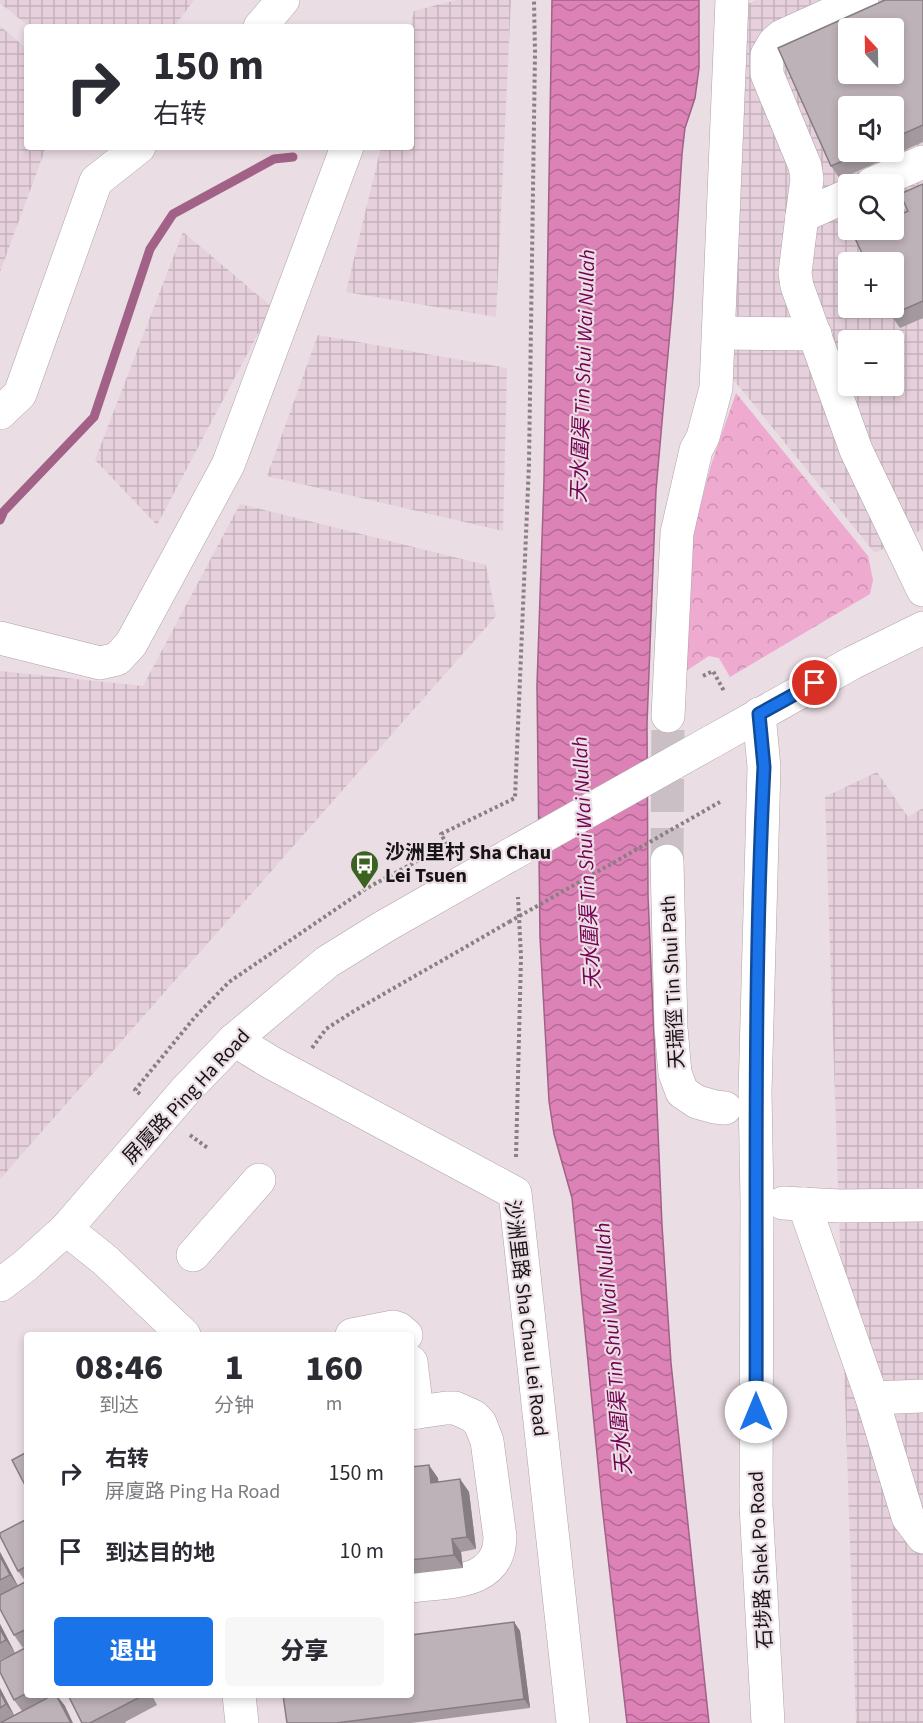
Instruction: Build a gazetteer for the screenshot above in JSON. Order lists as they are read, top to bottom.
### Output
{
  "streets": {
    "street": [
      "天瑞徑 Tin Shui Path",
      "屏廈路 Ping Ha Road",
      "沙洲里路 Sha Chau Lei Road",
      "石埗路 Shek Po Road"
    ]
  },
  "crossings": [
    ["屏廈路 Ping Ha Road", "沙洲里路 Sha Chau Lei Road"],
    ["屏廈路 Ping Ha Road", "石埗路 Shek Po Road"]
  ],
  "water": ["天水圍渠 Tin Shui Wai Nullah"],
  "places": {
    "bus stop": ["沙洲里村 Sha Chau Lei Tsuen"]
  },
  "north": "top",
  "page": {
    "map_buttons": ["+", "−"],
    "turn": ["150 m", "右转"],
    "eta": [
      "08:46",
      "到达",
      "1",
      "分钟",
      "160",
      "m"
    ],
    "list": [
      {
        "name": "右转",
        "note": "屏廈路 Ping Ha Road",
        "value": "150 m"
      },
      {
        "name": "到达目的地",
        "value": "10 m"
      }
    ],
    "buttons": ["退出", "分享"]
  }
}
